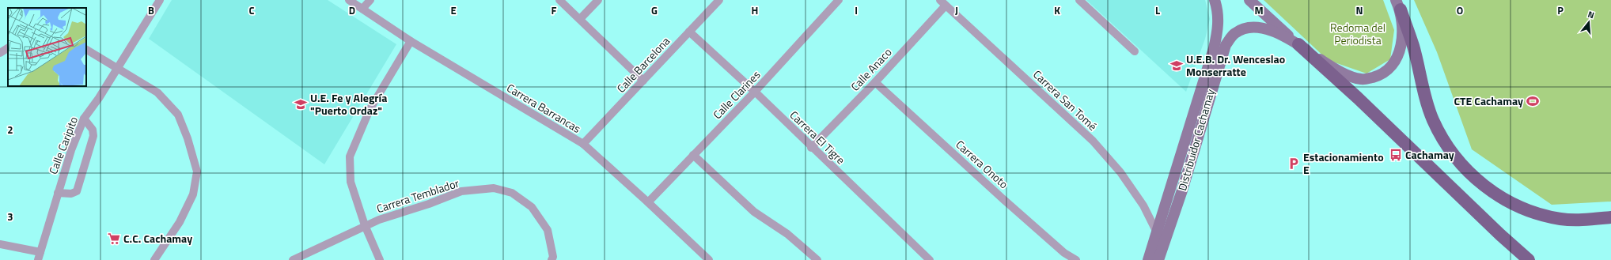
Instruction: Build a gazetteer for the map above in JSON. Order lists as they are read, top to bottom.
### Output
{
  "streets": {
    "main road": ["Distribuidor Cachamay"],
    "street": [
      "Calle Barcelona",
      "Calle Anaco",
      "Calle Clarines",
      "Carrera San Tomé",
      "Carrera Barrancas",
      "Carrera El Tigre",
      "Calle Caripito",
      "Carrera Onoto",
      "Carrera Temblador"
    ]
  },
  "crossings": [
    ["Calle Barcelona", "Carrera Barrancas"],
    ["Calle Barcelona", "Carrera El Tigre"],
    ["Calle Anaco", "Carrera San Tomé"],
    ["Calle Anaco", "Carrera El Tigre"],
    ["Calle Anaco", "Carrera Onoto"],
    ["Calle Clarines", "Carrera Barrancas"],
    ["Calle Clarines", "Carrera El Tigre"],
    ["Carrera San Tomé", "Distribuidor Cachamay"]
  ],
  "parks": ["Redoma del Periodista"],
  "places": {
    "school or university": ["U.E.B. Dr. Wenceslao Monserratte", "U.E. Fe y Alegría \"Puerto Ordaz\""],
    "sports": ["CTE Cachamay"],
    "bus stop": ["Cachamay"],
    "parking": ["Estacionamiento E"],
    "supermarket": ["C.C. Cachamay"]
  },
  "north": "top",
  "grid": {
    "columns": [
      "B",
      "C",
      "D",
      "E",
      "F",
      "G",
      "H",
      "I",
      "J",
      "K",
      "L",
      "M",
      "N",
      "O",
      "P"
    ],
    "rows": ["2", "3"]
  }
}
